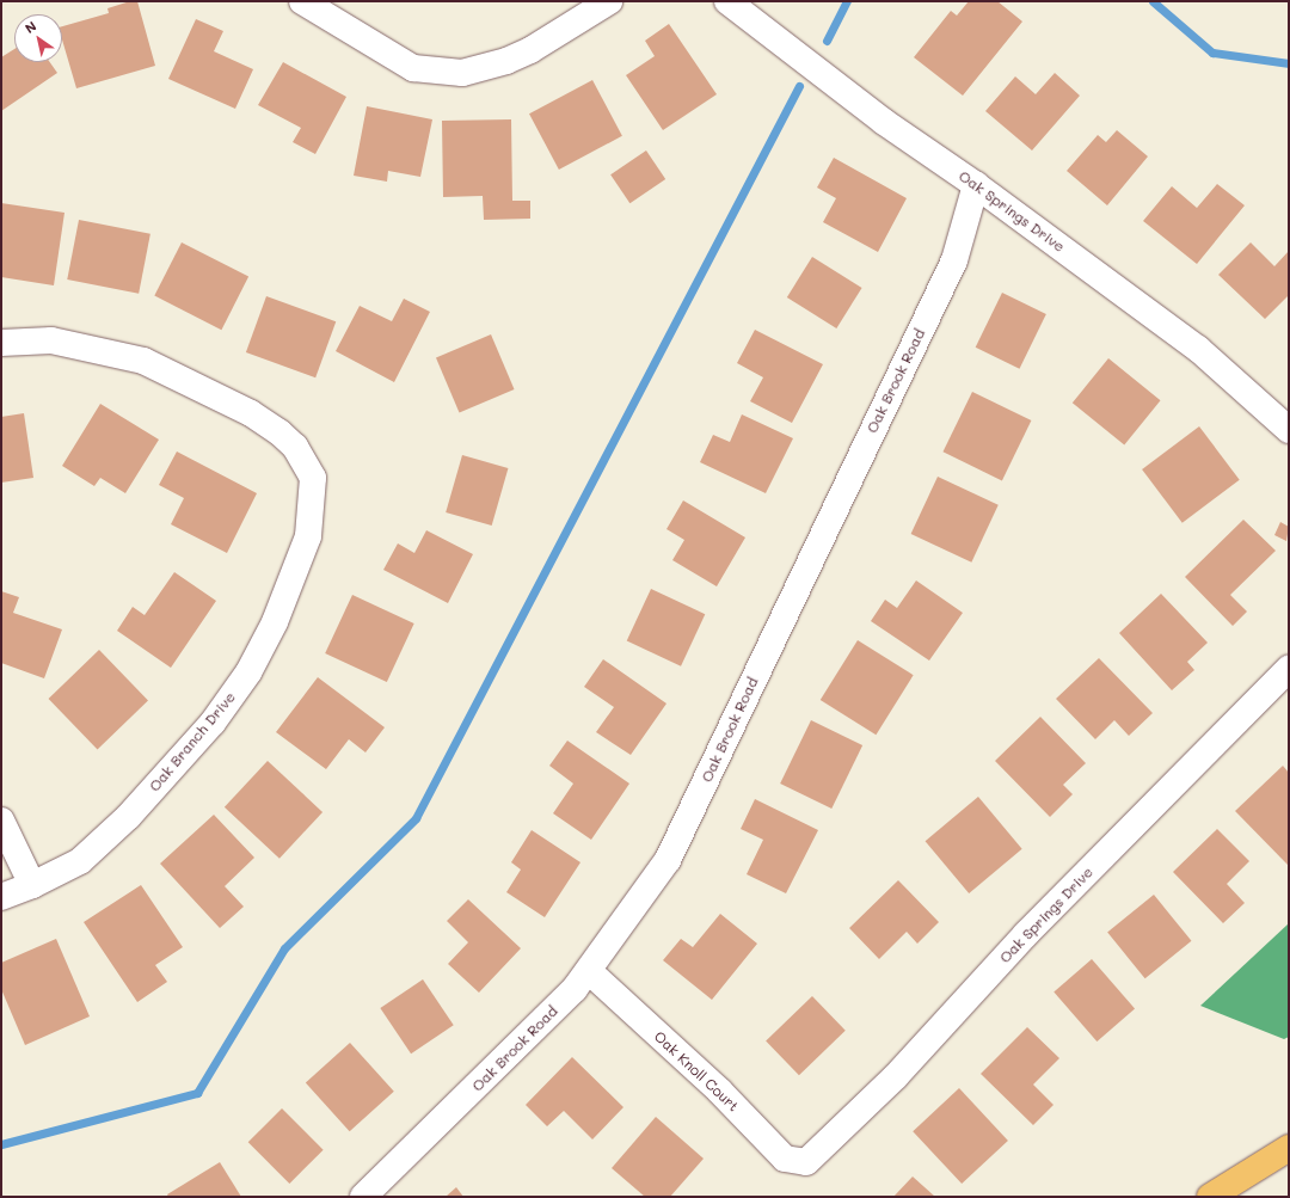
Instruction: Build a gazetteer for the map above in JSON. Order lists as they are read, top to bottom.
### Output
{
  "streets": {
    "street": [
      "Oak Springs Drive",
      "Oak Brook Road",
      "Oak Branch Drive",
      "Oak Knoll Court"
    ]
  },
  "crossings": [
    ["Oak Springs Drive", "Oak Brook Road"],
    ["Oak Springs Drive", "Oak Knoll Court"],
    ["Oak Brook Road", "Oak Knoll Court"]
  ],
  "north": "top left"
}
